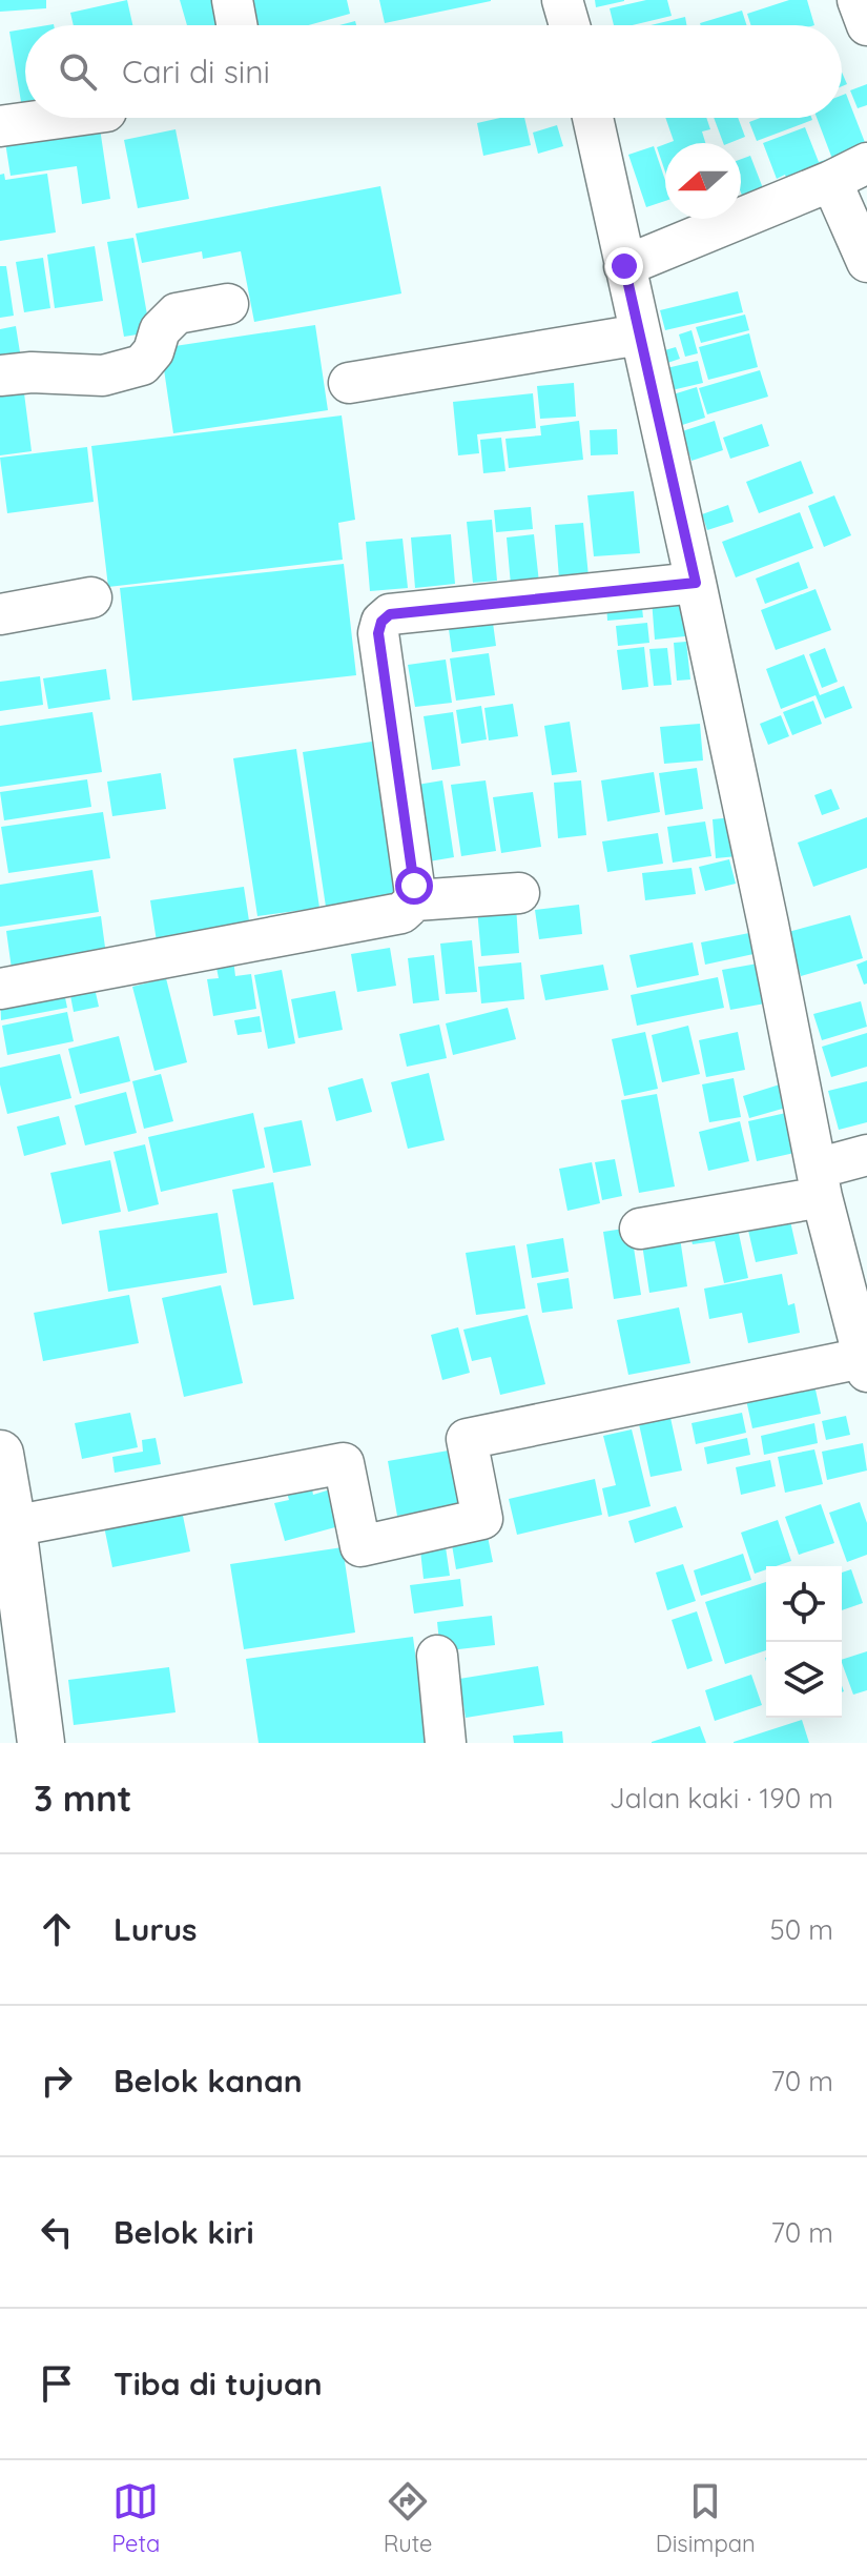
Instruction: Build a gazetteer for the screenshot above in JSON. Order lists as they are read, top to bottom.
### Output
{
  "north": "left",
  "page": {
    "search": "Cari di sini",
    "heading": ["3 mnt", "Jalan kaki · 190 m"],
    "list": [
      ["Lurus", "50 m"],
      ["Belok kanan", "70 m"],
      ["Belok kiri", "70 m"],
      "Tiba di tujuan"
    ],
    "nav": ["Peta", "Rute", "Disimpan"]
  }
}
